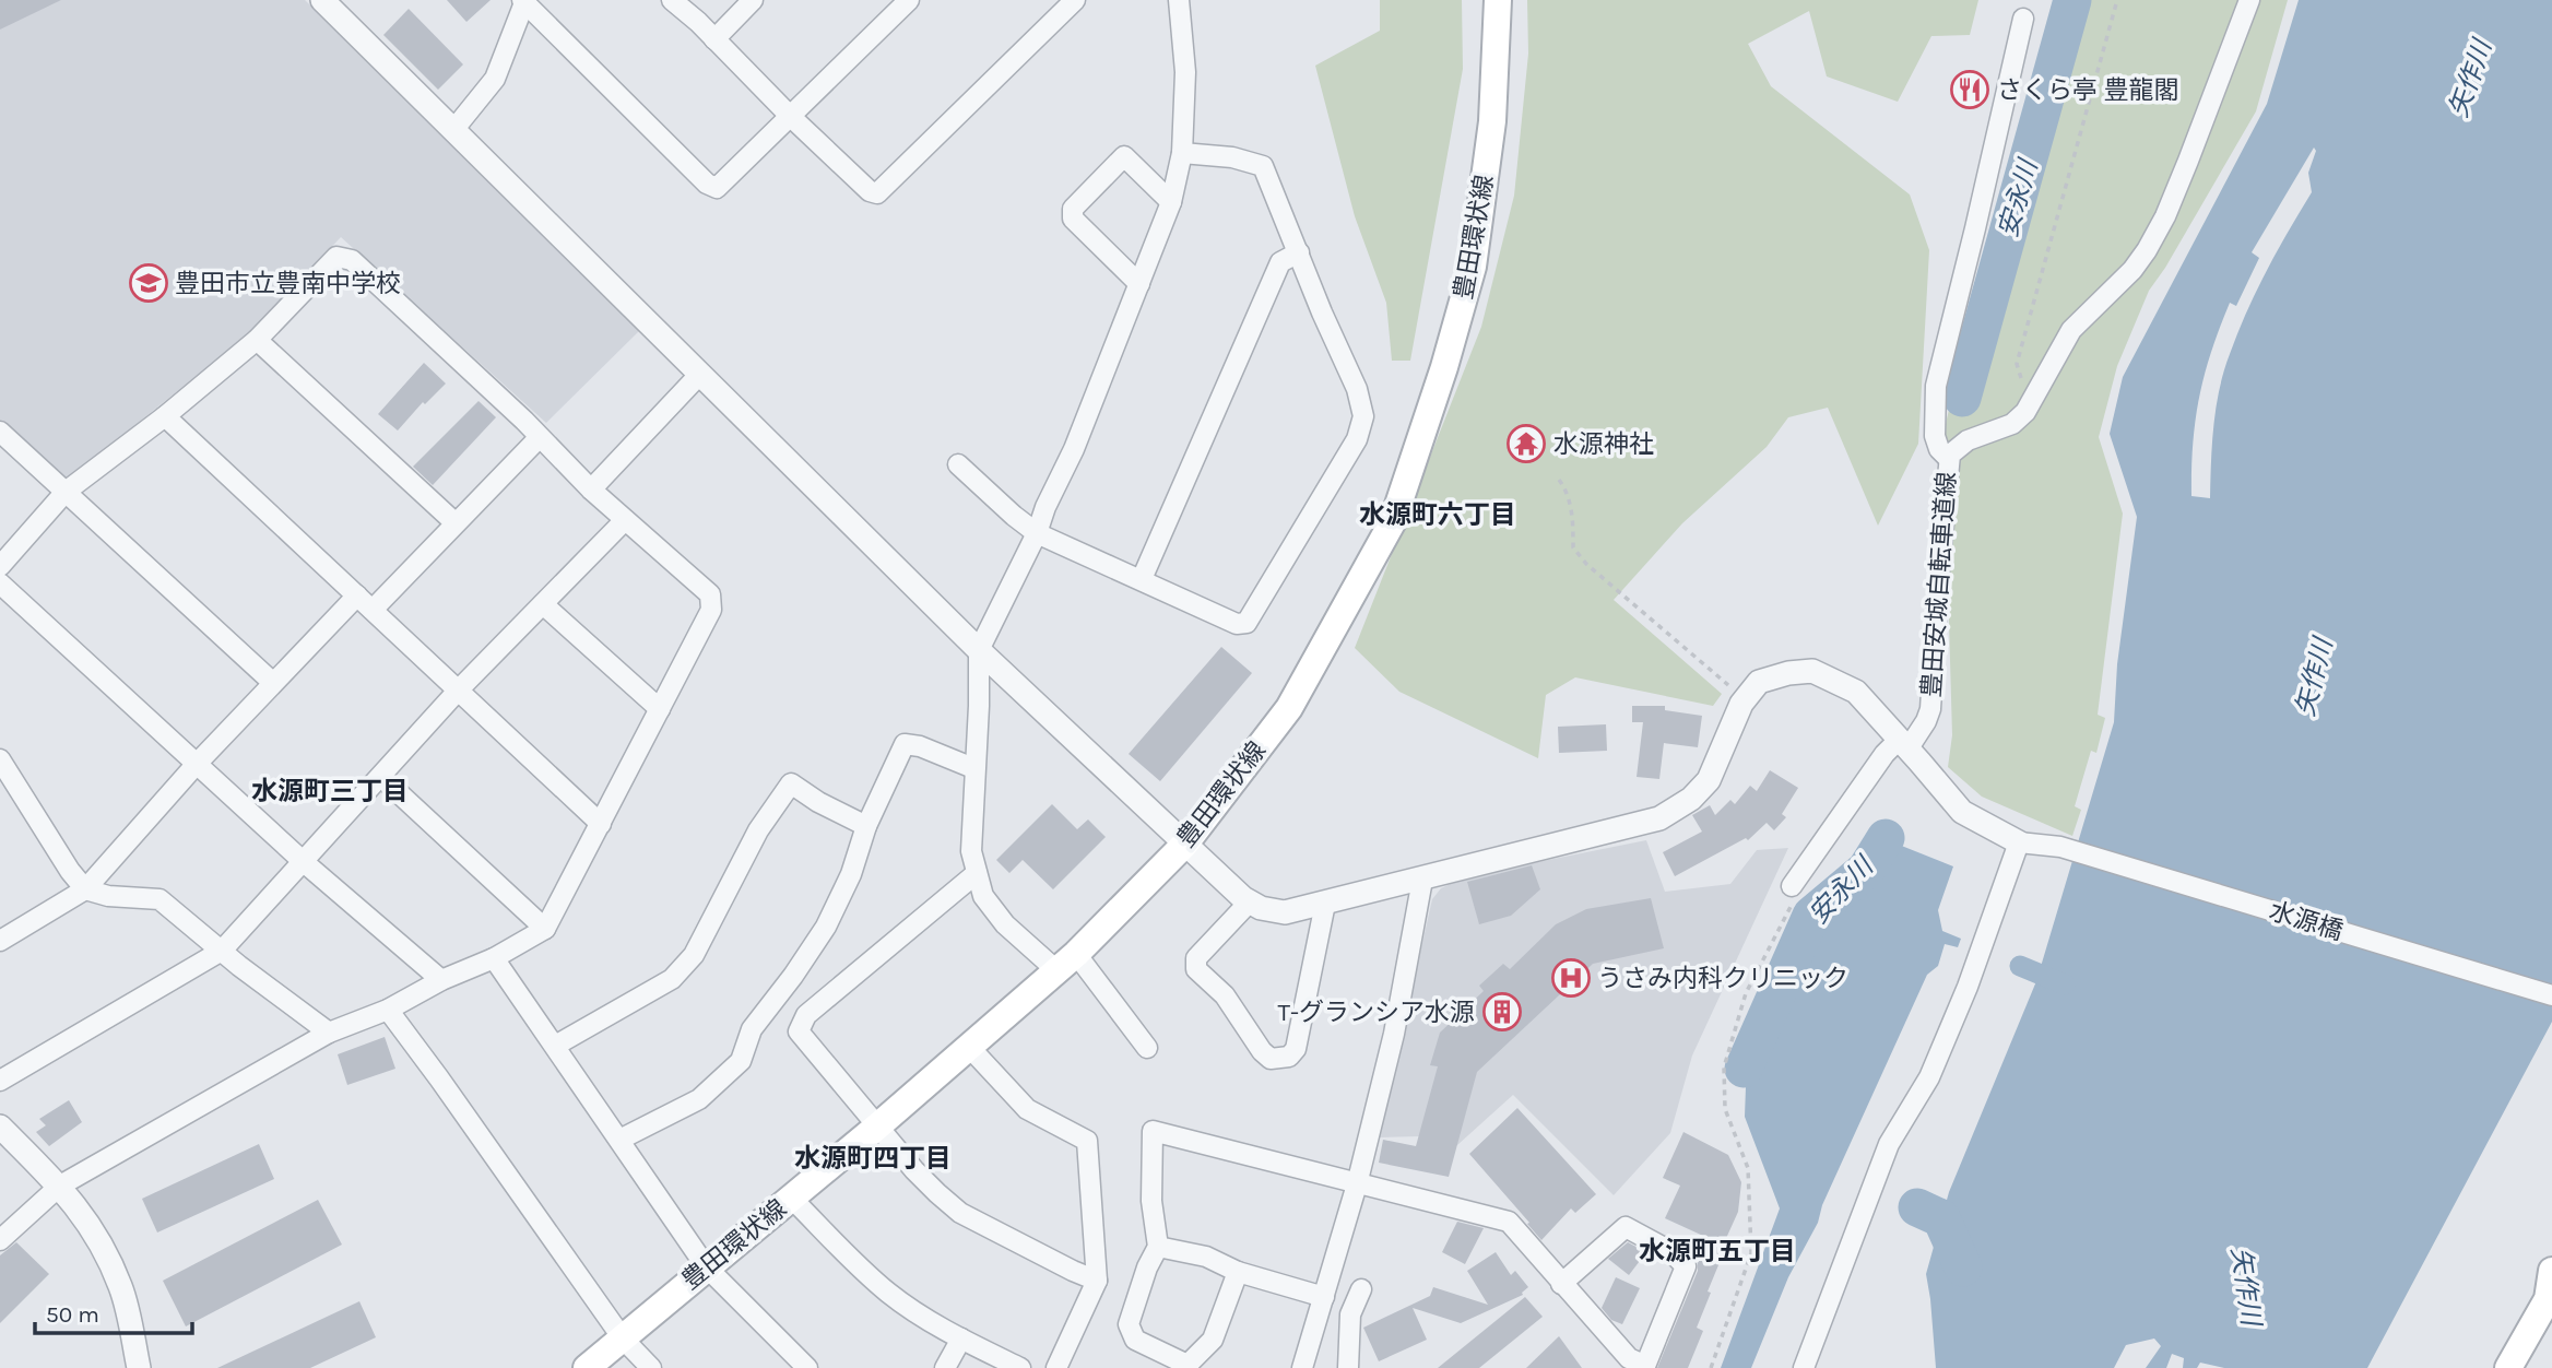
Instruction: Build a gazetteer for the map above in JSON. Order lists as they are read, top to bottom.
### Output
{
  "streets": {
    "main road": ["豊田環状線"],
    "street": ["豊田安城自転車道線", "水源橋"]
  },
  "districts": [
    "水源町六丁目",
    "水源町三丁目",
    "水源町四丁目",
    "水源町五丁目"
  ],
  "water": ["矢作川", "安永川"],
  "places": {
    "restaurant": ["さくら亭 豊龍閣"],
    "school or university": ["豊田市立豊南中学校"],
    "temple": ["水源神社"],
    "hospital": ["うさみ内科クリニック"],
    "building": ["T-グランシア水源"]
  },
  "scale_bar": "50 m"
}
